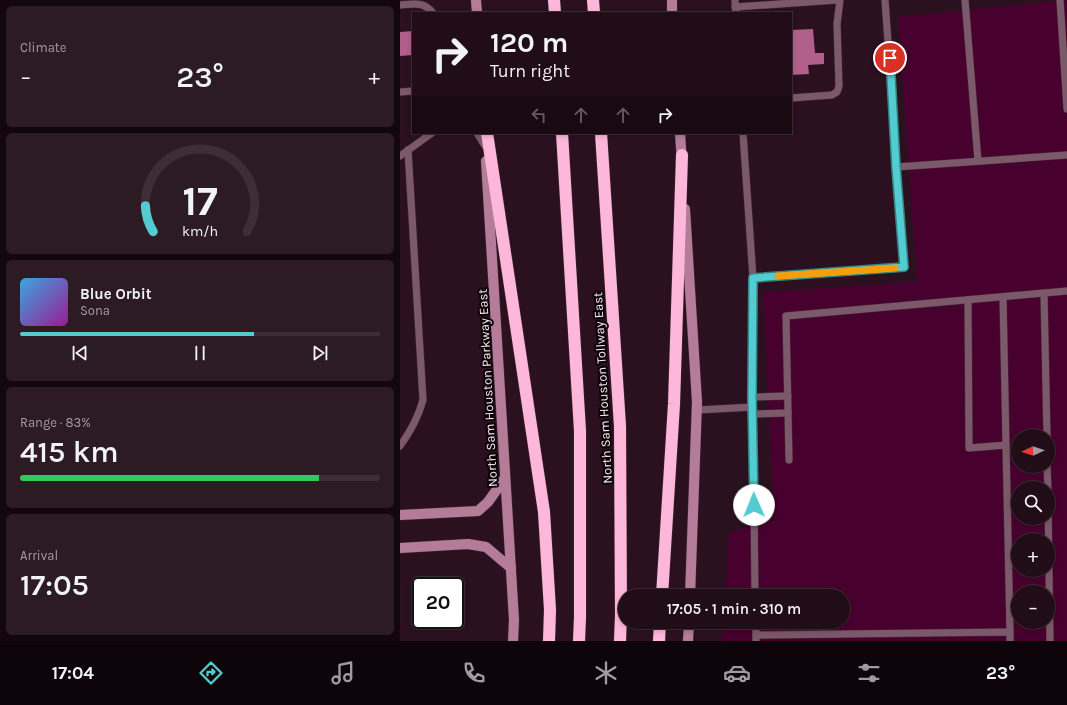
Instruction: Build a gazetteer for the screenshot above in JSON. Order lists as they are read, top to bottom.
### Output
{
  "streets": {
    "highway": ["North Sam Houston Tollway East"],
    "main road": ["North Sam Houston Parkway East"]
  },
  "north": "left",
  "page": {
    "tile": [
      "Climate",
      ["Range · 83%", "415 km"],
      ["Arrival", "17:05"]
    ],
    "turn": ["120 m", "Turn right"],
    "heat": ["−", "23°", "+"],
    "song": ["Blue Orbit", "Sona"],
    "map_buttons": ["+", "−"],
    "limit": "20",
    "trip": "17:05 · 1 min · 310 m",
    "tabs": ["17:04", "23°"],
    "gauge": ["17", "km/h"]
  }
}
